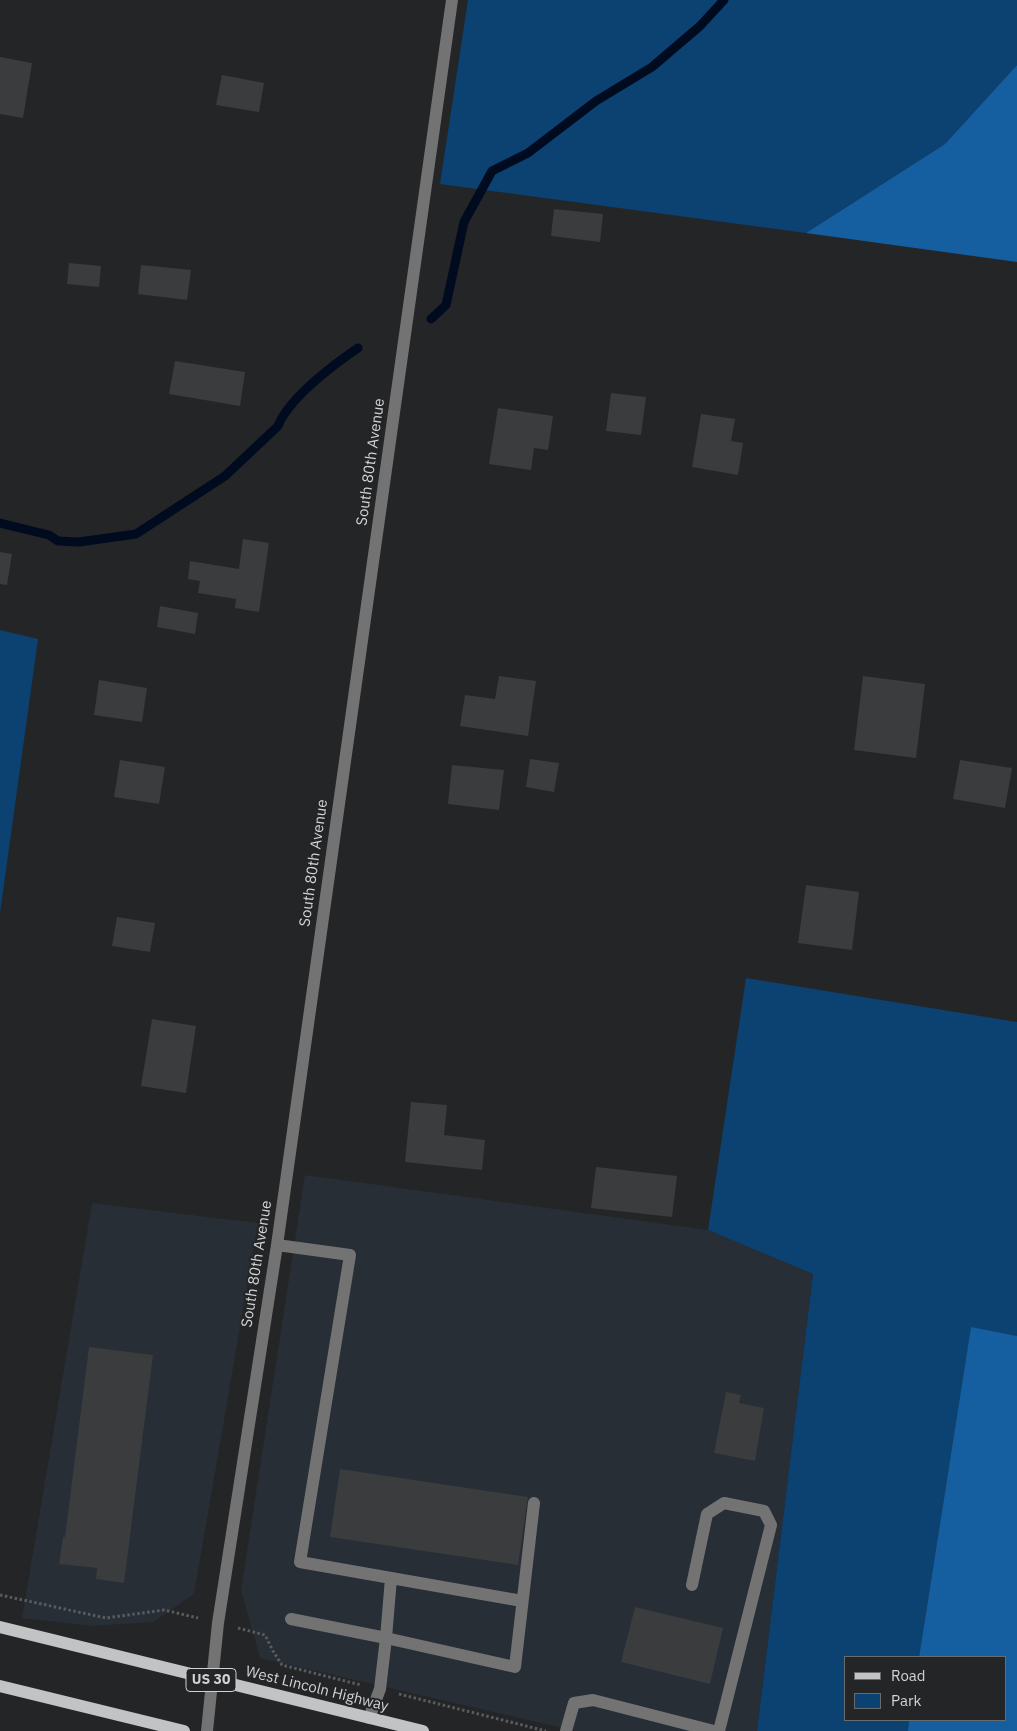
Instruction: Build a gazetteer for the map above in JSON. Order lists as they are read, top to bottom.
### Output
{
  "streets": {
    "main road": ["US 30", "West Lincoln Highway"],
    "street": ["South 80th Avenue"]
  },
  "crossings": [
    ["South 80th Avenue", "West Lincoln Highway"]
  ],
  "legend": ["Road", "Park"]
}
